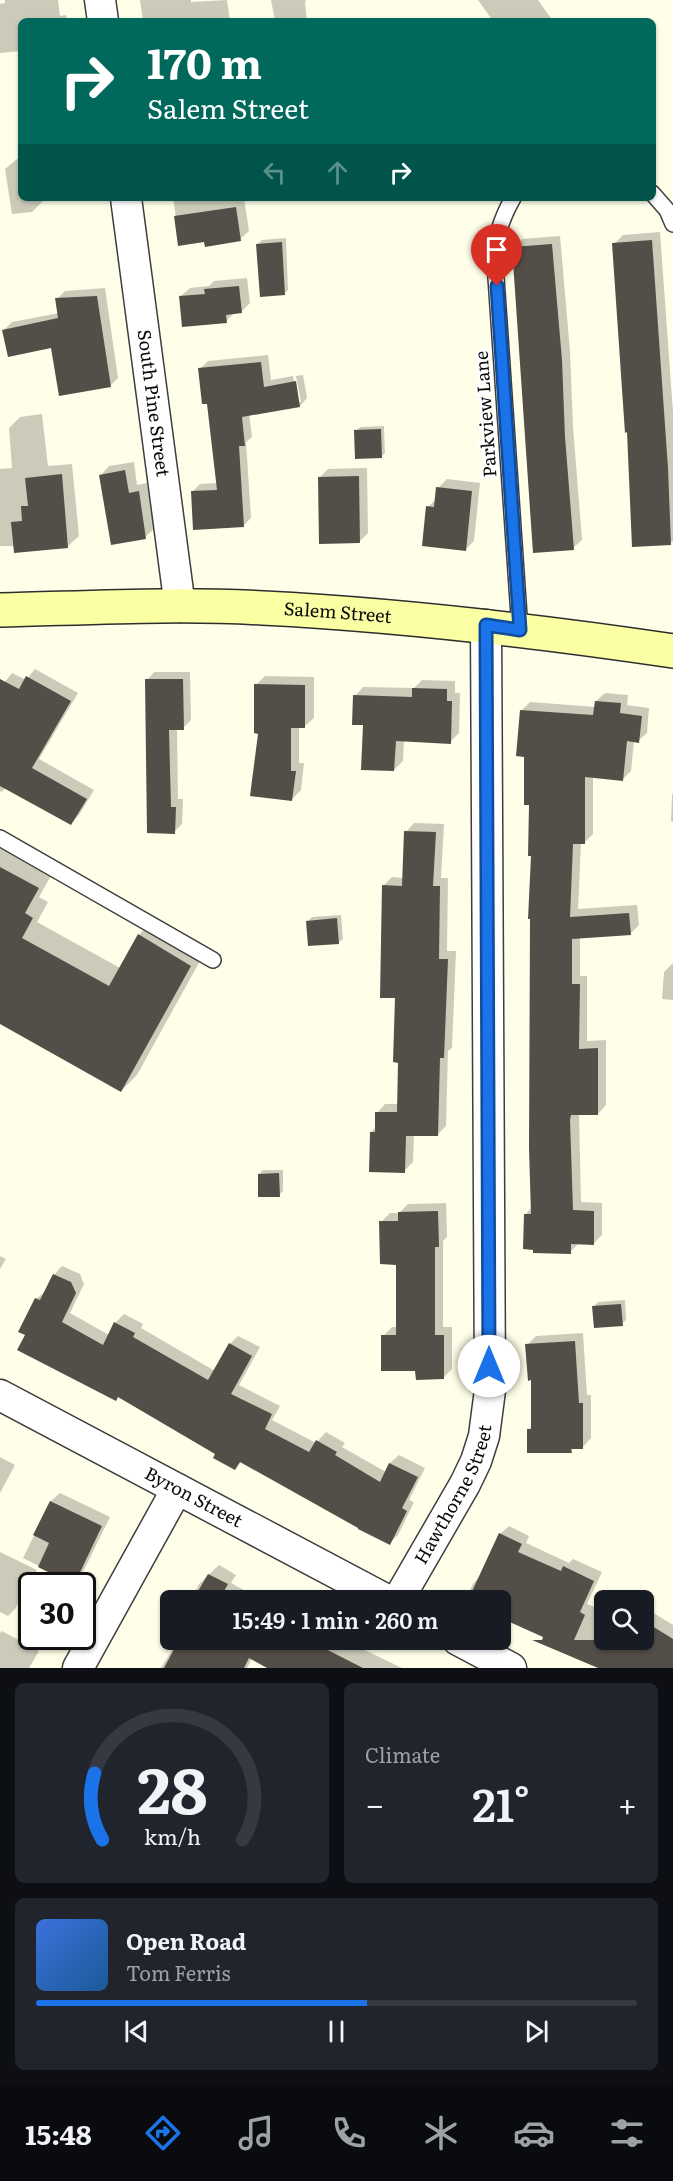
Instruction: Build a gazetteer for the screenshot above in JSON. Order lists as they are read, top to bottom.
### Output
{
  "streets": {
    "main road": ["Salem Street"],
    "street": ["South Pine Street", "Hawthorne Street", "Byron Street"],
    "lane": ["Parkview Lane"]
  },
  "crossings": [
    ["South Pine Street", "Salem Street"],
    ["Parkview Lane", "Salem Street"],
    ["Salem Street", "Hawthorne Street"]
  ],
  "page": {
    "turn": ["170 m", "Salem Street"],
    "limit": "30",
    "trip": "15:49 · 1 min · 260 m",
    "tile": "Climate",
    "heat": ["−", "21°", "+"],
    "song": ["Open Road", "Tom Ferris"],
    "tabs": "15:48",
    "gauge": ["28", "km/h"]
  }
}
